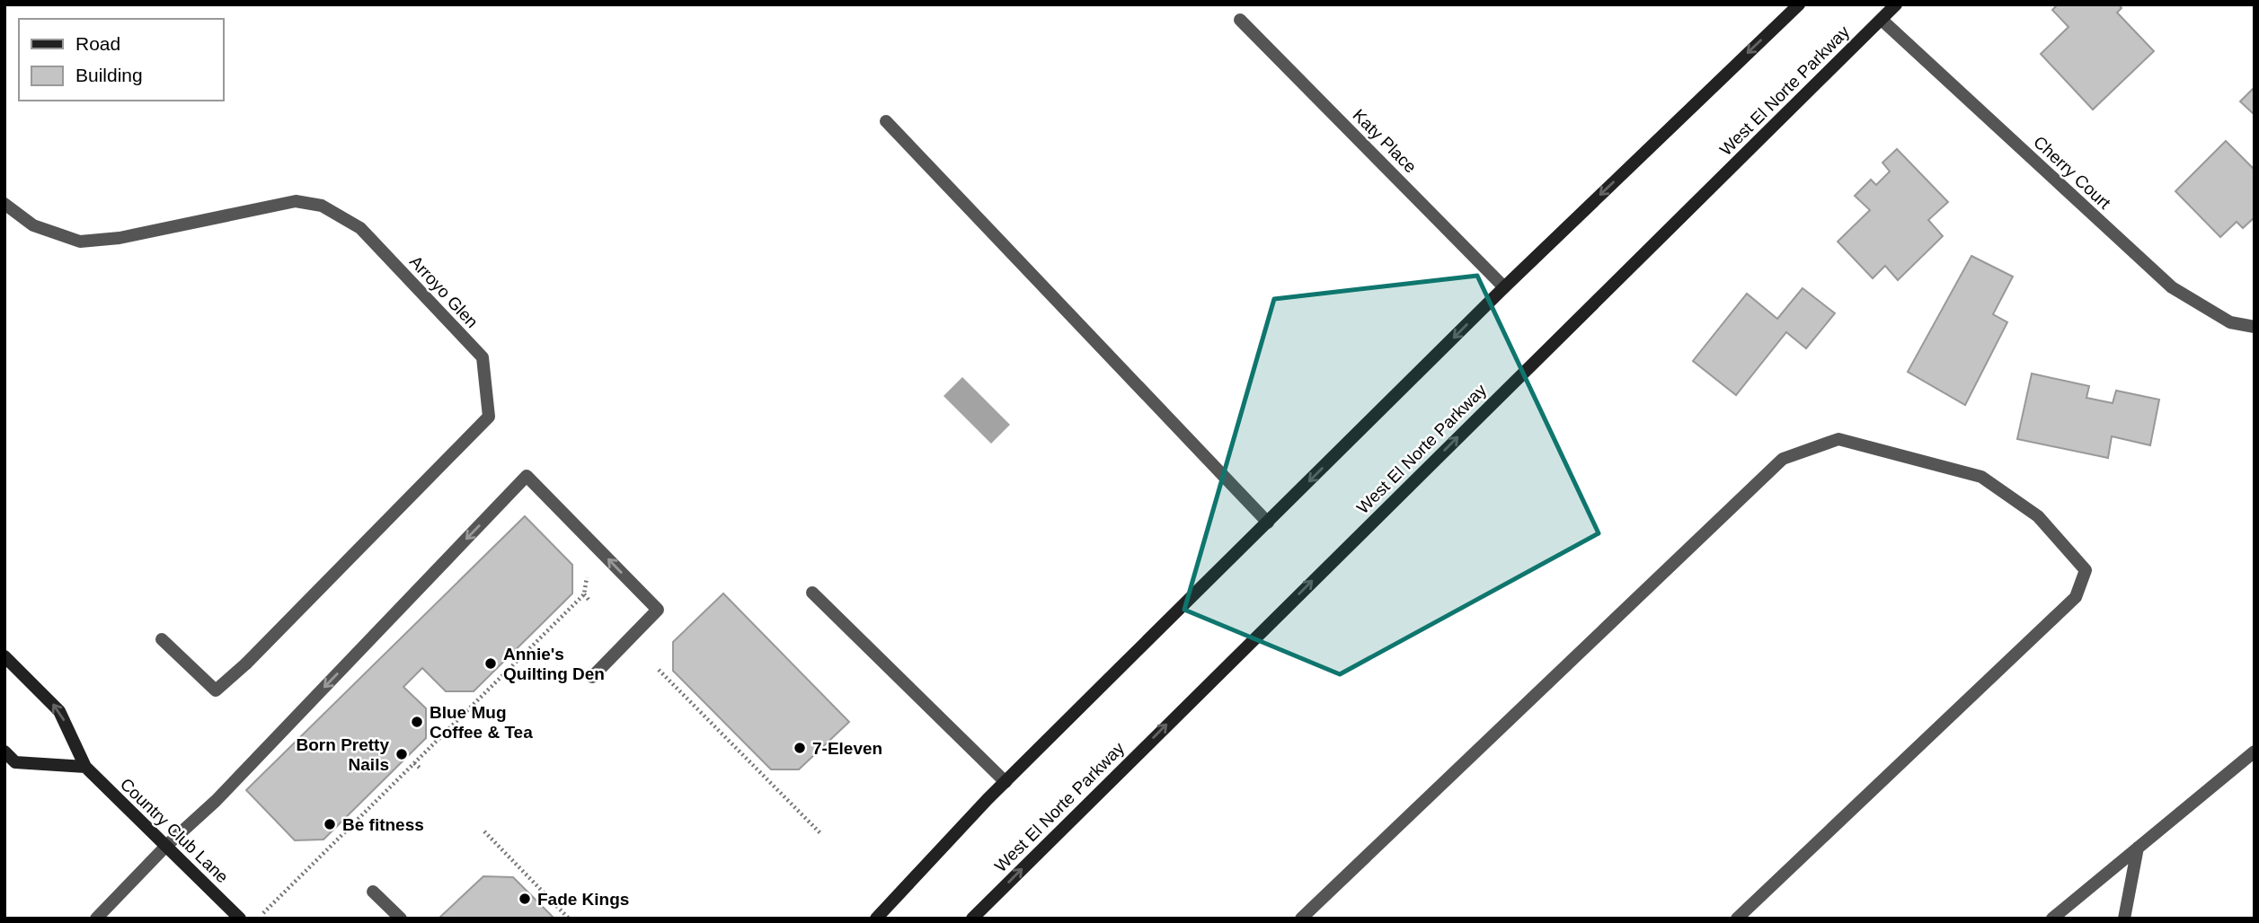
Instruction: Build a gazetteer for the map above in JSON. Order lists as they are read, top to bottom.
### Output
{
  "streets": {
    "main road": ["West El Norte Parkway", "Country Club Lane"],
    "street": ["Katy Place", "Cherry Court", "Arroyo Glen"]
  },
  "crossings": [
    ["West El Norte Parkway", "Cherry Court"]
  ],
  "one_way": ["Country Club Lane"],
  "places": [
    "Annie's Quilting Den",
    "Blue Mug Coffee & Tea",
    "7-Eleven",
    "Born Pretty Nails",
    "Be fitness",
    "Fade Kings"
  ],
  "legend": ["Road", "Building"]
}
